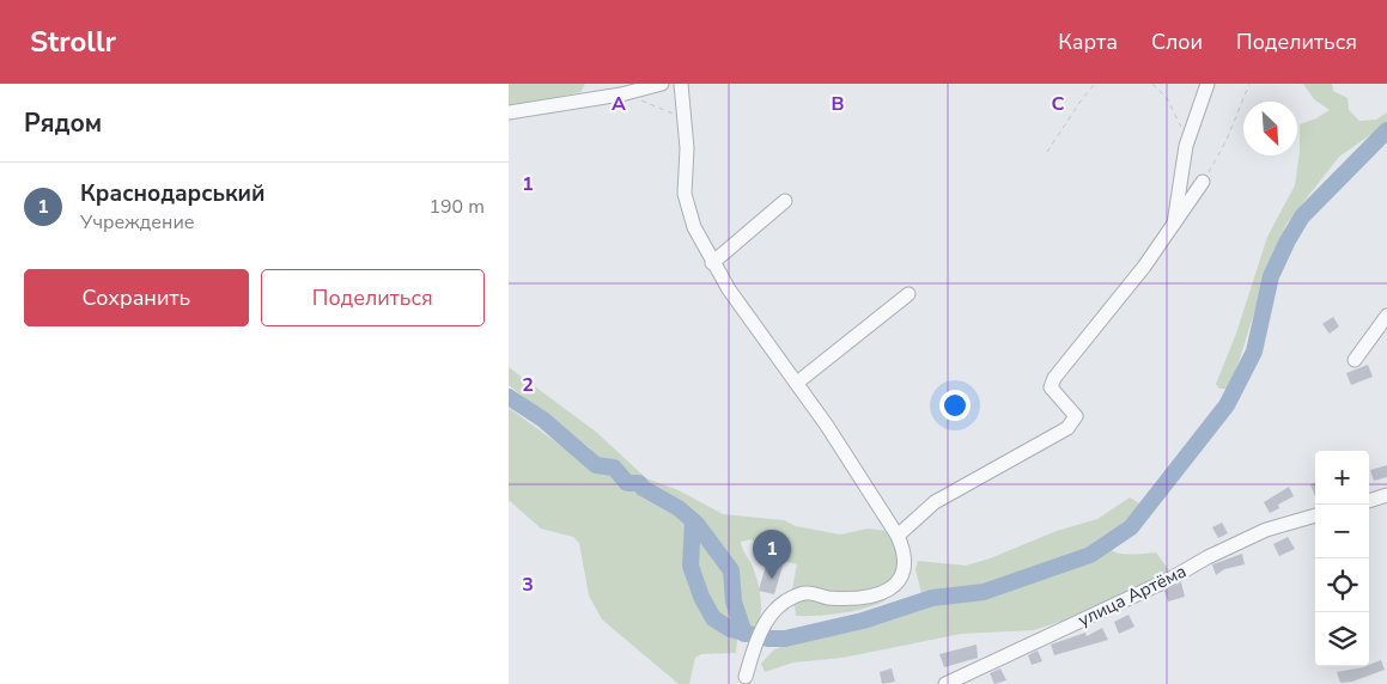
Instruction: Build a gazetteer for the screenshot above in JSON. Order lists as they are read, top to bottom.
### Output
{
  "streets": {
    "street": ["улица Артёма"]
  },
  "north": "bottom right",
  "page": {
    "header": "Strollr",
    "nav": ["Карта", "Слои", "Поделиться"],
    "heading": "Рядом",
    "list": [
      {
        "mark": "1",
        "name": "Краснодарський",
        "note": "Учреждение",
        "value": "190 m"
      }
    ],
    "buttons": ["Сохранить", "Поделиться"],
    "map_buttons": ["+", "−"],
    "pins": "1"
  },
  "grid": {
    "columns": ["A", "B", "C"],
    "rows": ["1", "2", "3"]
  }
}
